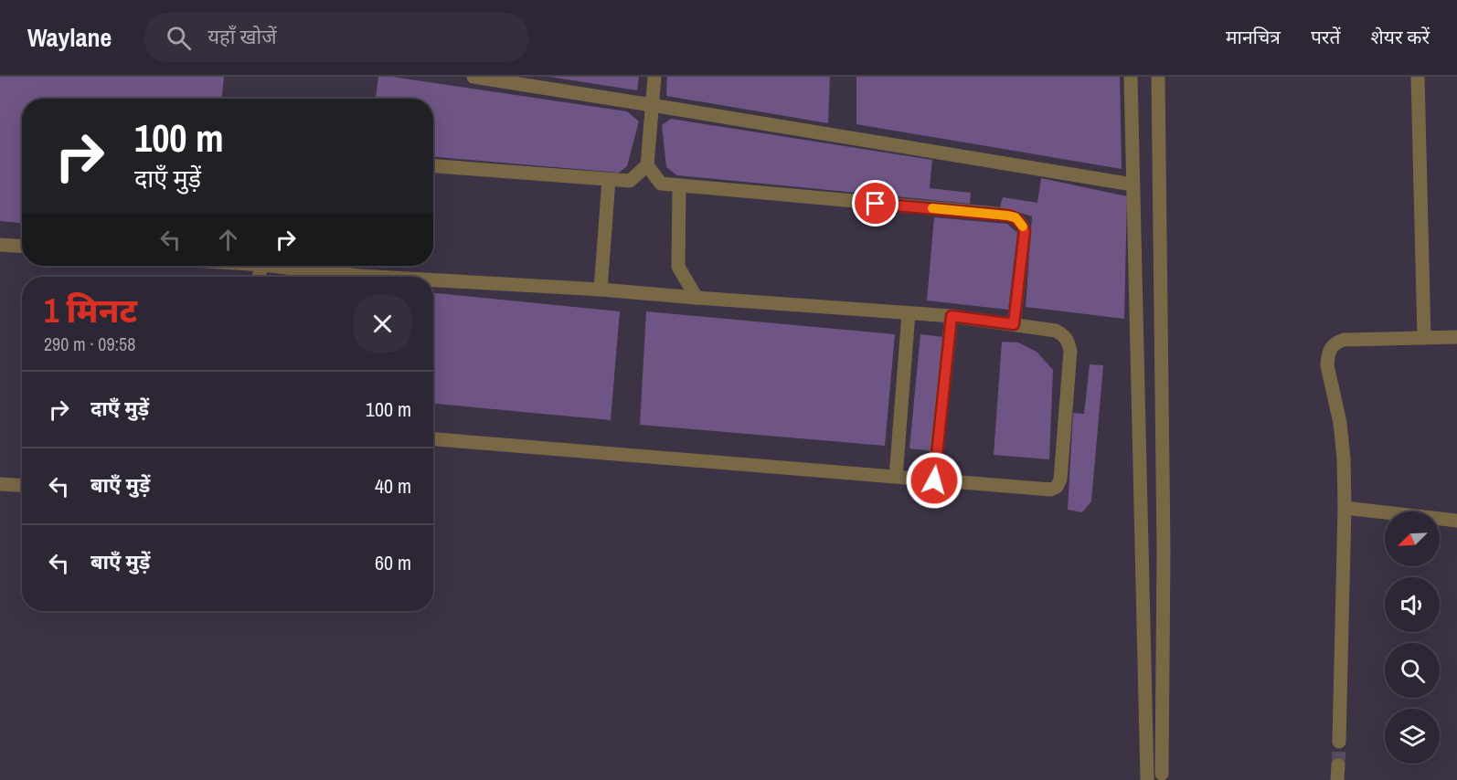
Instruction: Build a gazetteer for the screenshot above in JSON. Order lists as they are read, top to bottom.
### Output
{
  "north": "bottom left",
  "page": {
    "header": "Waylane",
    "search": "यहाँ खोजें",
    "nav": ["मानचित्र", "परतें", "शेयर करें"],
    "turn": ["100 m", "दाएँ मुड़ें"],
    "heading": ["1 मिनट", "290 m · 09:58"],
    "list": [
      {
        "name": "दाएँ मुड़ें",
        "value": "100 m"
      },
      {
        "name": "बाएँ मुड़ें",
        "value": "40 m"
      },
      {
        "name": "बाएँ मुड़ें",
        "value": "60 m"
      }
    ]
  }
}
